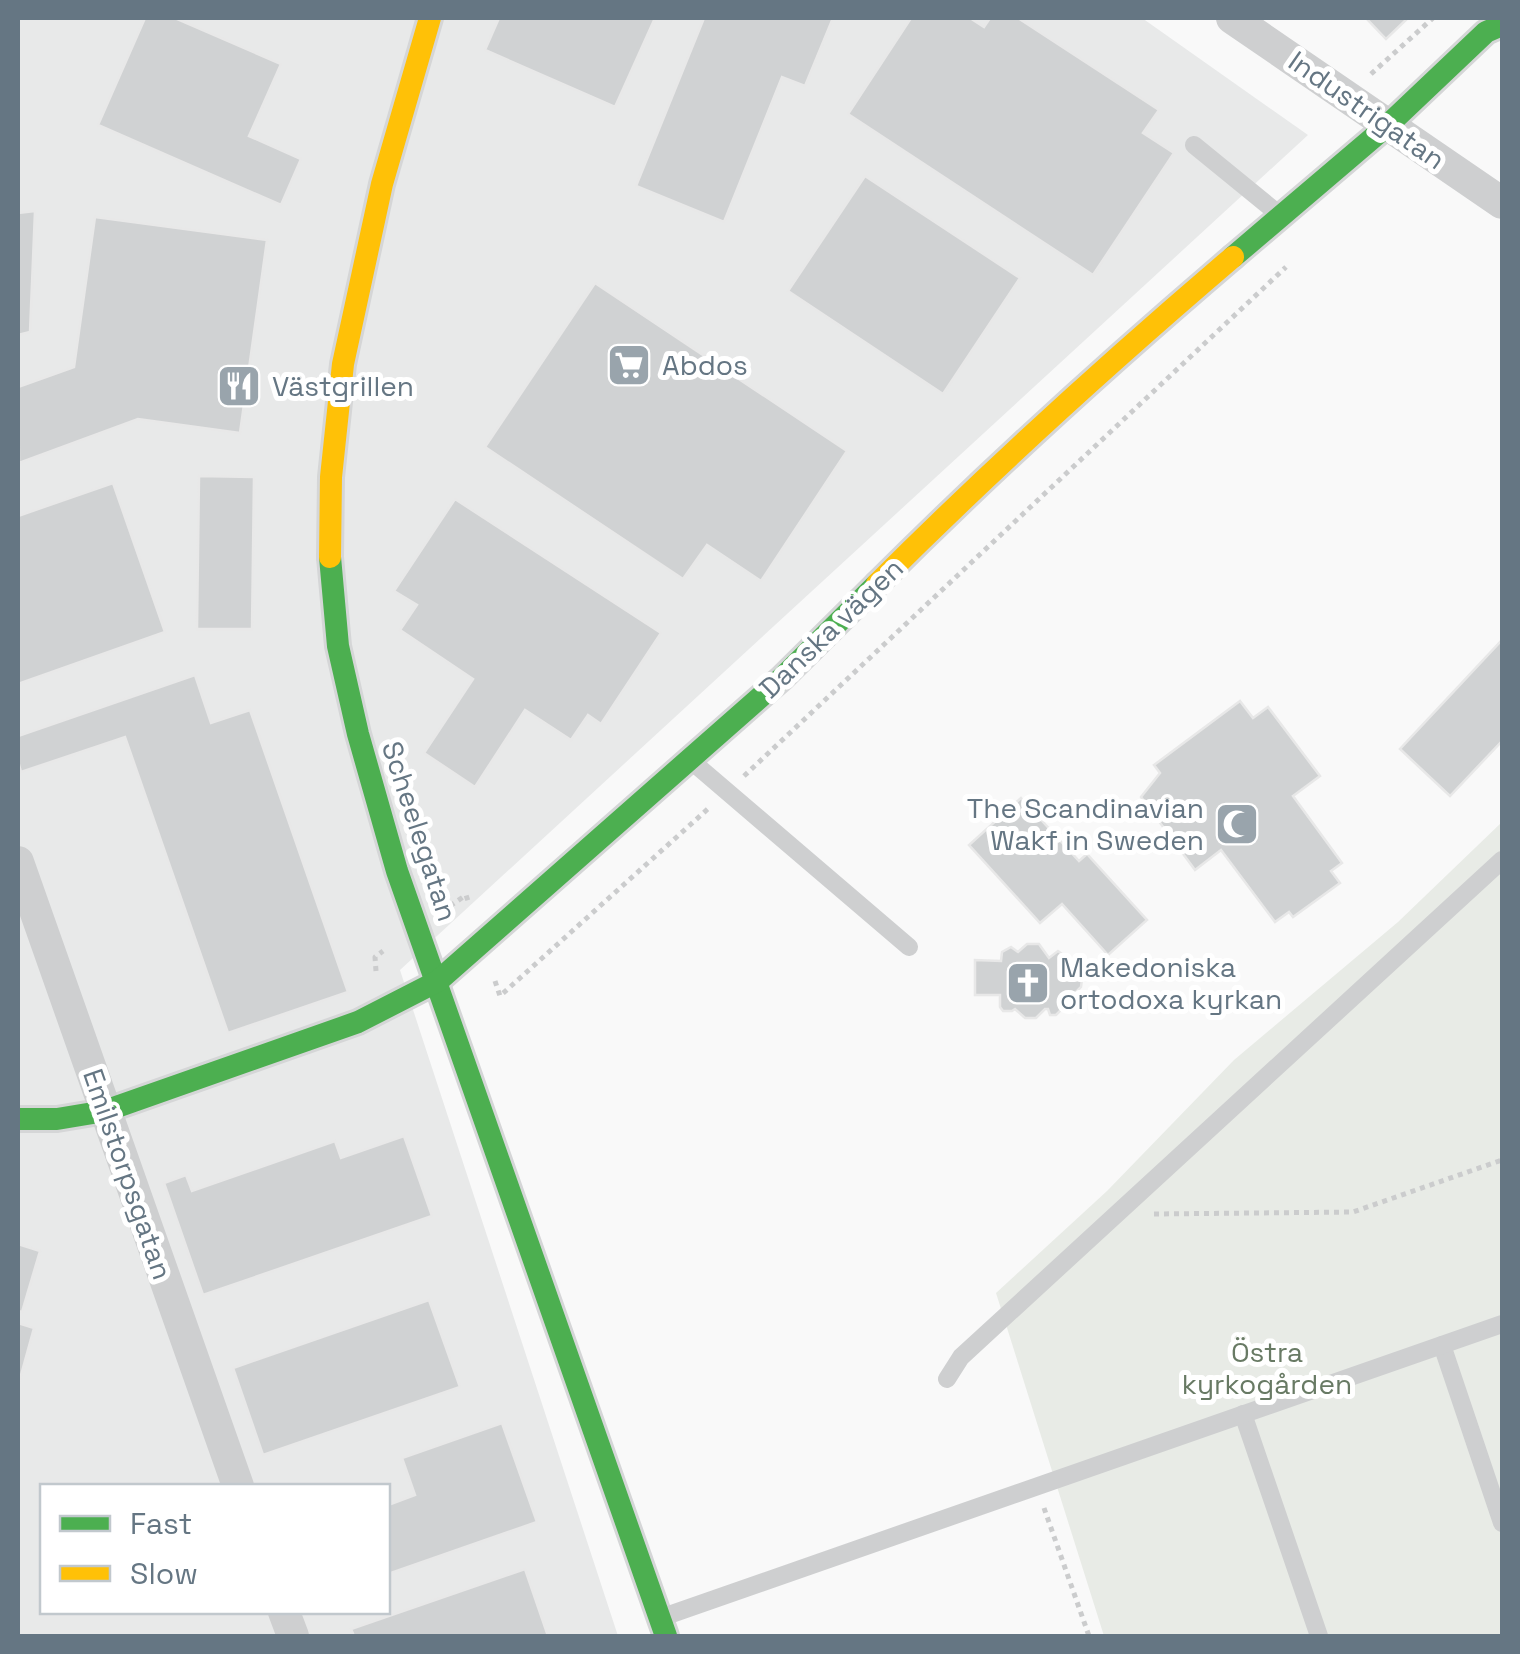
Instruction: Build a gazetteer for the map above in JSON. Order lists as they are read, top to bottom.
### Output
{
  "streets": {
    "street": [
      "Industrigatan",
      "Danska vägen",
      "Scheelegatan",
      "Emilstorpsgatan"
    ]
  },
  "crossings": [
    ["Industrigatan", "Danska vägen"],
    ["Danska vägen", "Scheelegatan"],
    ["Danska vägen", "Emilstorpsgatan"]
  ],
  "parks": ["Östra kyrkogården"],
  "places": {
    "supermarket": ["Abdos"],
    "restaurant": ["Västgrillen"],
    "mosque": ["The Scandinavian Wakf in Sweden"],
    "church": ["Makedoniska ortodoxa kyrkan"]
  },
  "legend": ["Fast", "Slow"]
}
